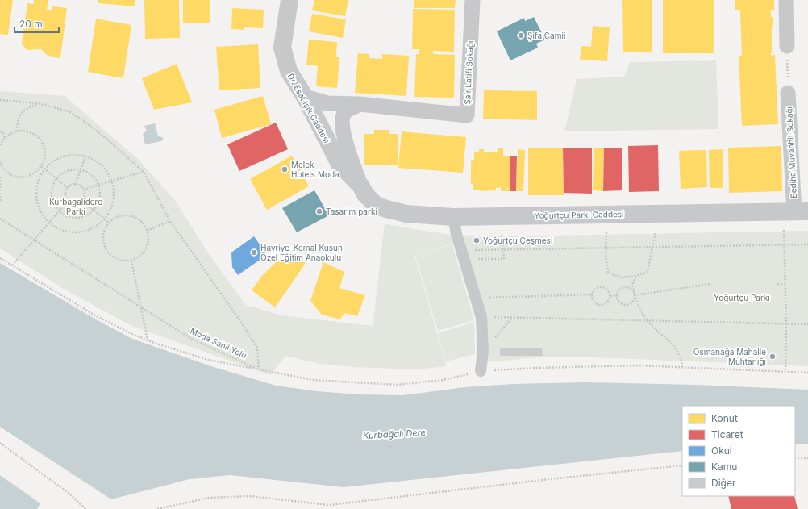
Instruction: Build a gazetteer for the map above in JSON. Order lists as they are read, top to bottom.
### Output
{
  "streets": {
    "street": [
      "Şair Latifi Sokağı",
      "Dr. Esat Işık Caddesi",
      "Bediha Muvahhit Sokağı",
      "Yoğurtçu Parkı Caddesi"
    ],
    "path": ["Moda Sahil Yolu"]
  },
  "crossings": [
    ["Şair Latifi Sokağı", "Dr. Esat Işık Caddesi"],
    ["Dr. Esat Işık Caddesi", "Yoğurtçu Parkı Caddesi"],
    ["Bediha Muvahhit Sokağı", "Yoğurtçu Parkı Caddesi"]
  ],
  "water": ["Kurbağalı Dere"],
  "parks": ["Kurbagalidere Parki", "Yoğurtçu Parkı"],
  "places": [
    "Şifa Camii",
    "Melek Hotels Moda",
    "Tasarim parki",
    "Yoğurtçu Çeşmesi",
    "Hayriye-Kemal Kusun Özel Eğitim Anaokulu",
    "Osmanağa Mahalle Muhtarlığı"
  ],
  "legend": [
    "Konut",
    "Ticaret",
    "Okul",
    "Kamu",
    "Diğer"
  ],
  "scale_bar": "20 m"
}
